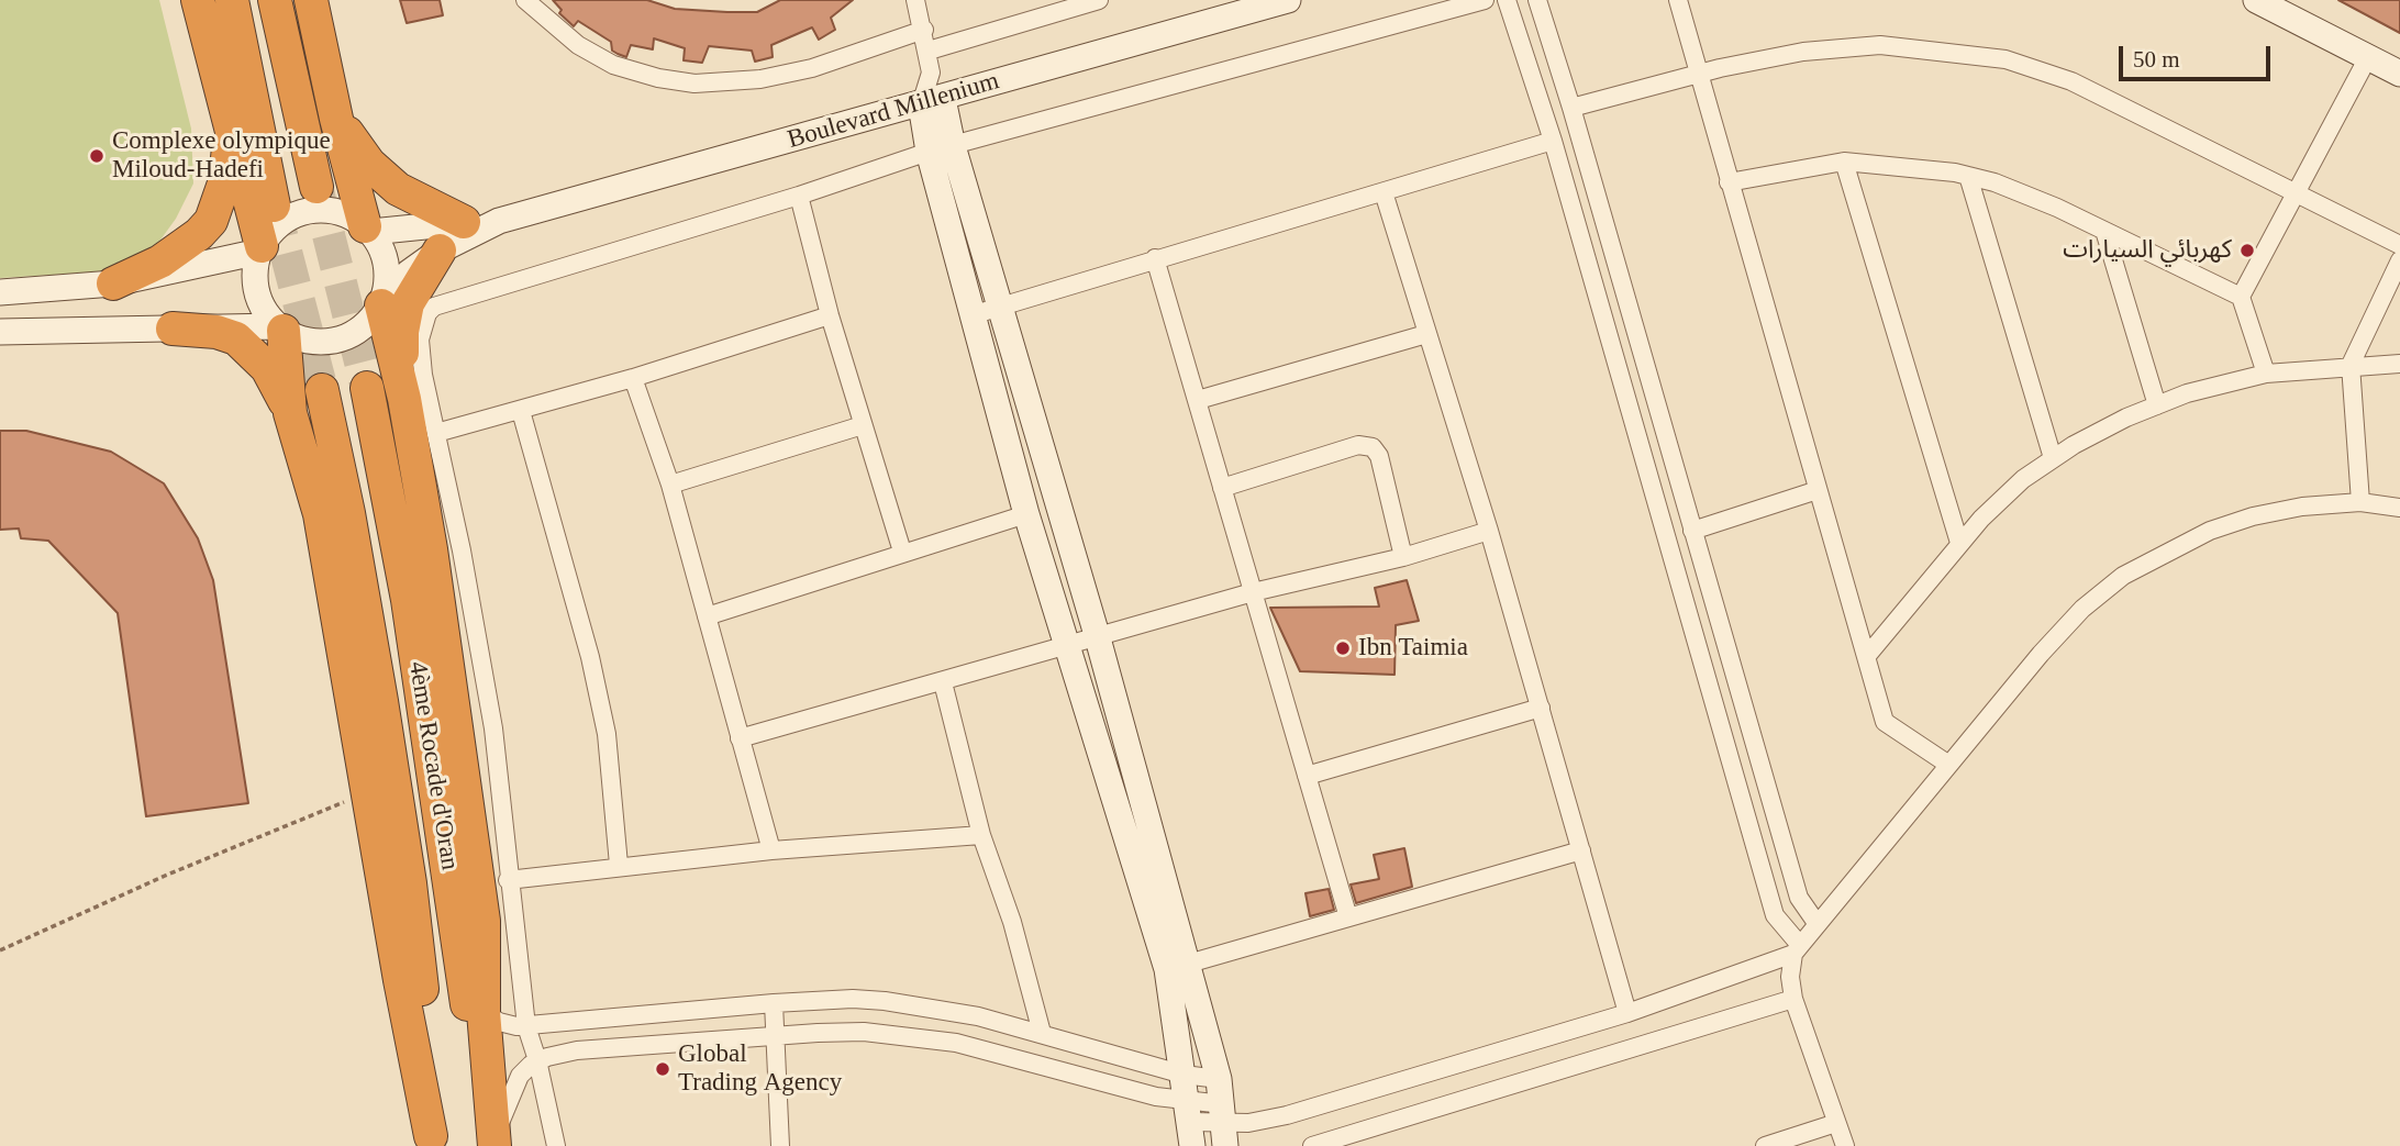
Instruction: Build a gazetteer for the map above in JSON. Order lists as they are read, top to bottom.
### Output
{
  "streets": {
    "highway": ["4ème Rocade d'Oran"],
    "main road": ["Boulevard Millenium"]
  },
  "places": [
    "Complexe olympique Miloud-Hadefi",
    "كهربائي السيارات",
    "Ibn Taimia",
    "Global Trading Agency"
  ],
  "scale_bar": "50 m"
}
